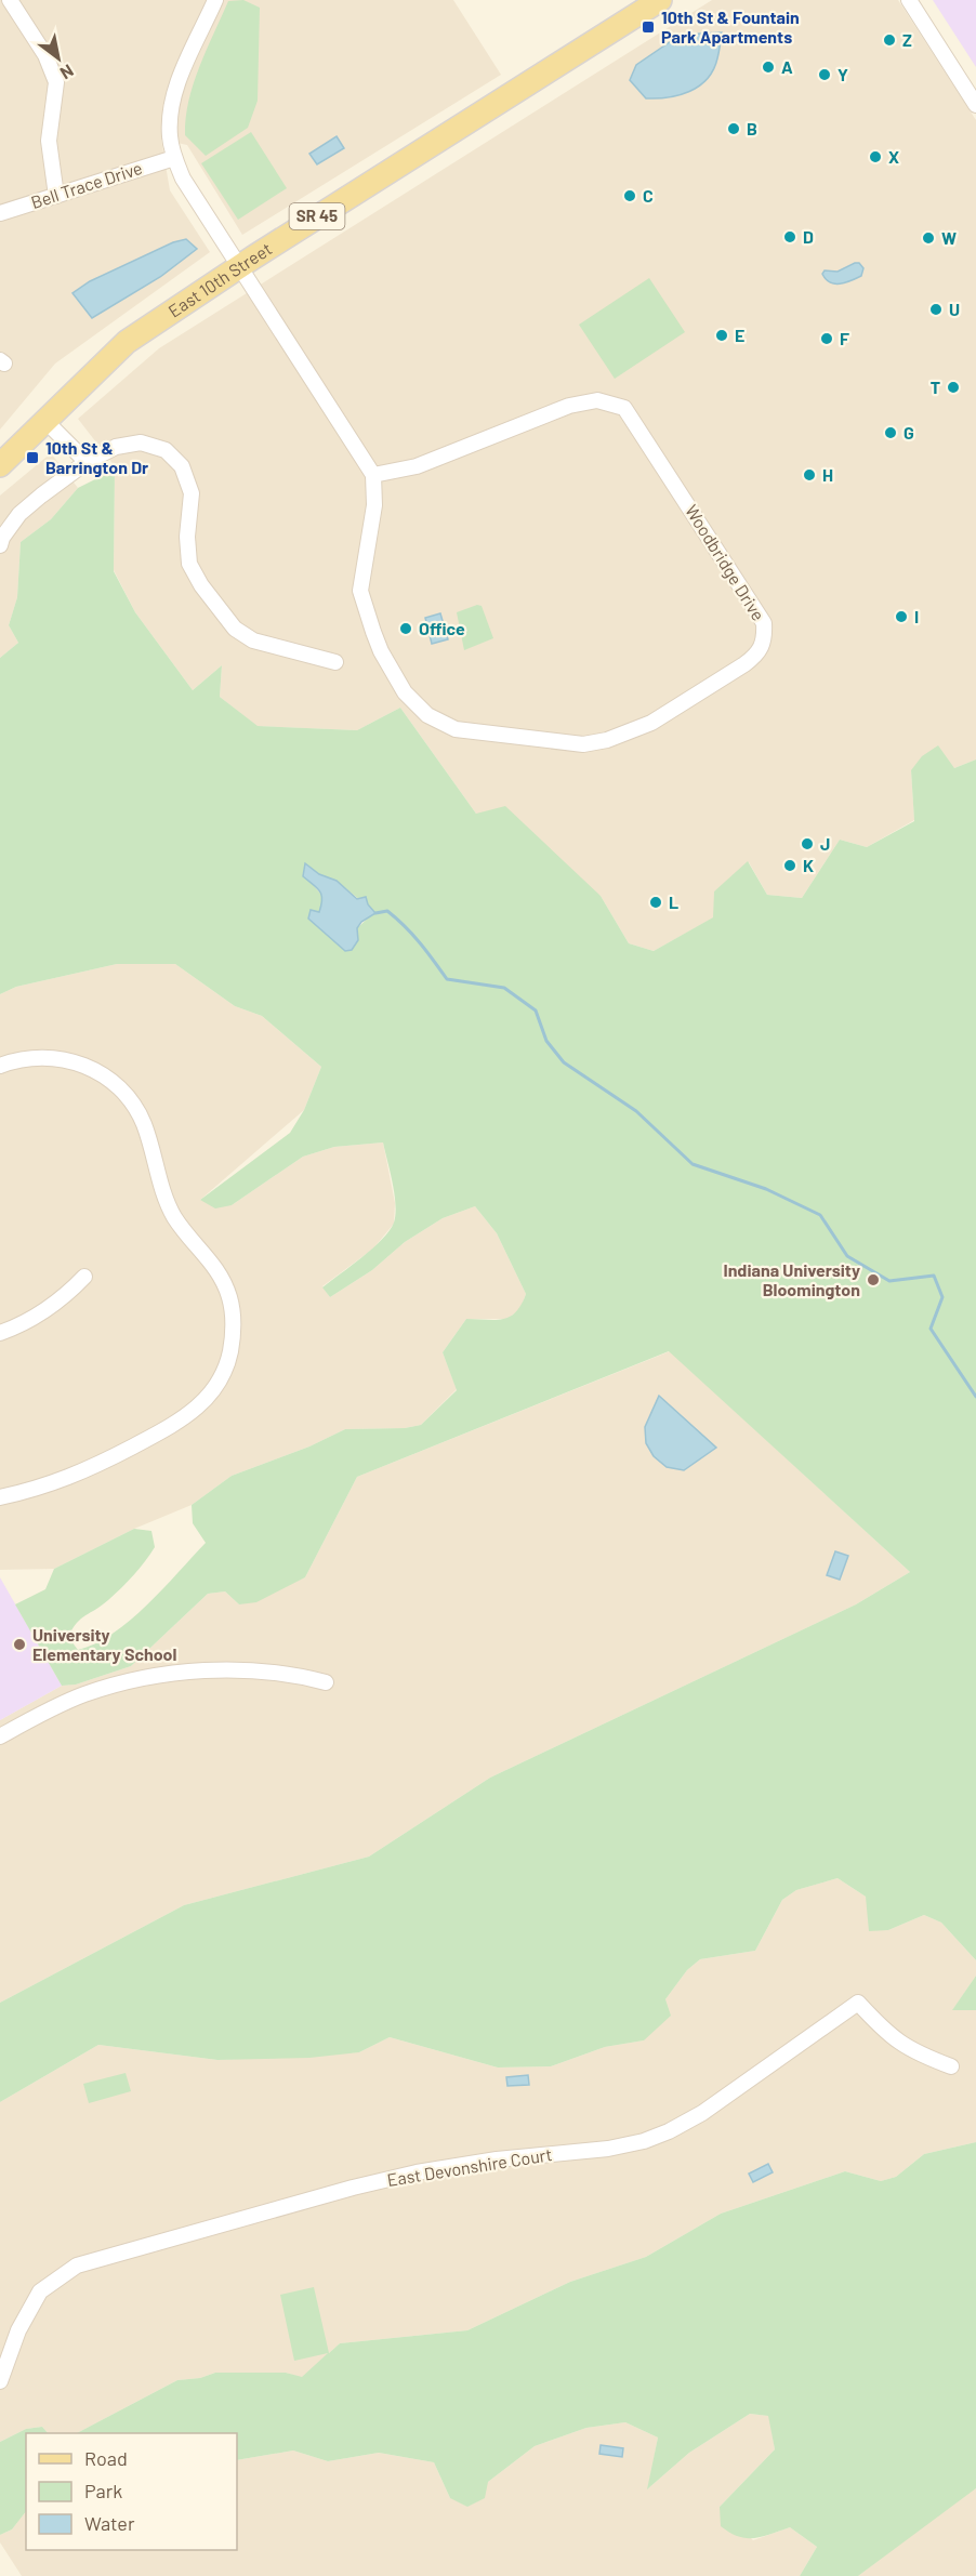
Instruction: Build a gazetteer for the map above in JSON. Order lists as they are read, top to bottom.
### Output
{
  "streets": {
    "main road": ["SR 45", "East 10th Street"],
    "street": ["Bell Trace Drive", "Woodbridge Drive", "East Devonshire Court"]
  },
  "places": {
    "transit": ["10th St & Fountain Park Apartments", "10th St & Barrington Dr"],
    "other": [
      "Z",
      "A",
      "Y",
      "B",
      "X",
      "C",
      "D",
      "W",
      "U",
      "E",
      "F",
      "T",
      "G",
      "H",
      "I",
      "Office",
      "J",
      "K",
      "L",
      "Indiana University Bloomington",
      "University Elementary School"
    ]
  },
  "legend": ["Road", "Park", "Water"],
  "north": "bottom right"
}
